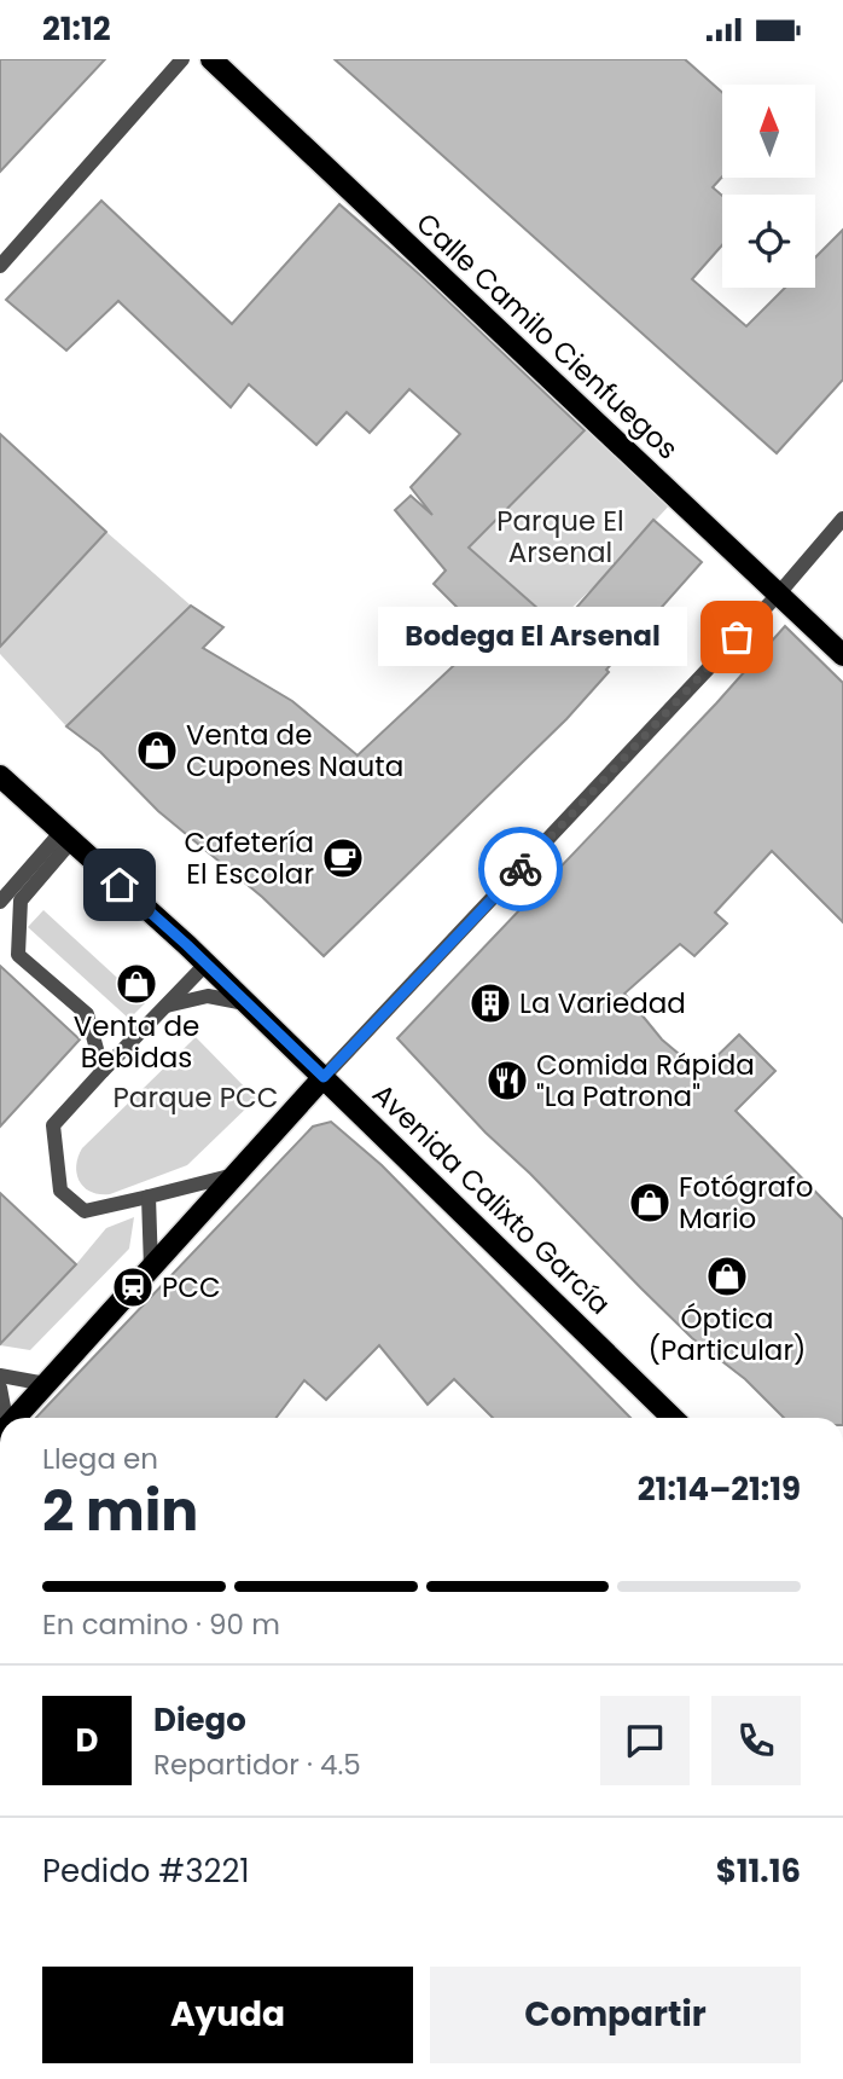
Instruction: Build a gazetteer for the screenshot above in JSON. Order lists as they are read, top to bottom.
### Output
{
  "streets": {
    "main road": ["Calle Camilo Cienfuegos", "Avenida Calixto García"]
  },
  "parks": ["Parque El Arsenal", "Parque PCC"],
  "places": {
    "other": ["Bodega El Arsenal"],
    "shop": [
      "Venta de Cupones Nauta",
      "Venta de Bebidas",
      "Fotógrafo Mario",
      "Óptica (Particular)"
    ],
    "cafe": ["Cafetería El Escolar"],
    "building": ["La Variedad"],
    "restaurant": ["Comida Rápida \"La Patrona\""],
    "station": ["PCC"]
  },
  "north": "top",
  "page": {
    "status": "21:12",
    "bubble": "Bodega El Arsenal",
    "heading": ["2 min", "Llega en", "21:14–21:19"],
    "panel": [
      "Diego",
      "Repartidor · 4.5",
      "Pedido #3221",
      "$11.16"
    ],
    "bar": "En camino · 90 m",
    "round": "D",
    "buttons": ["Ayuda", "Compartir"]
  }
}
